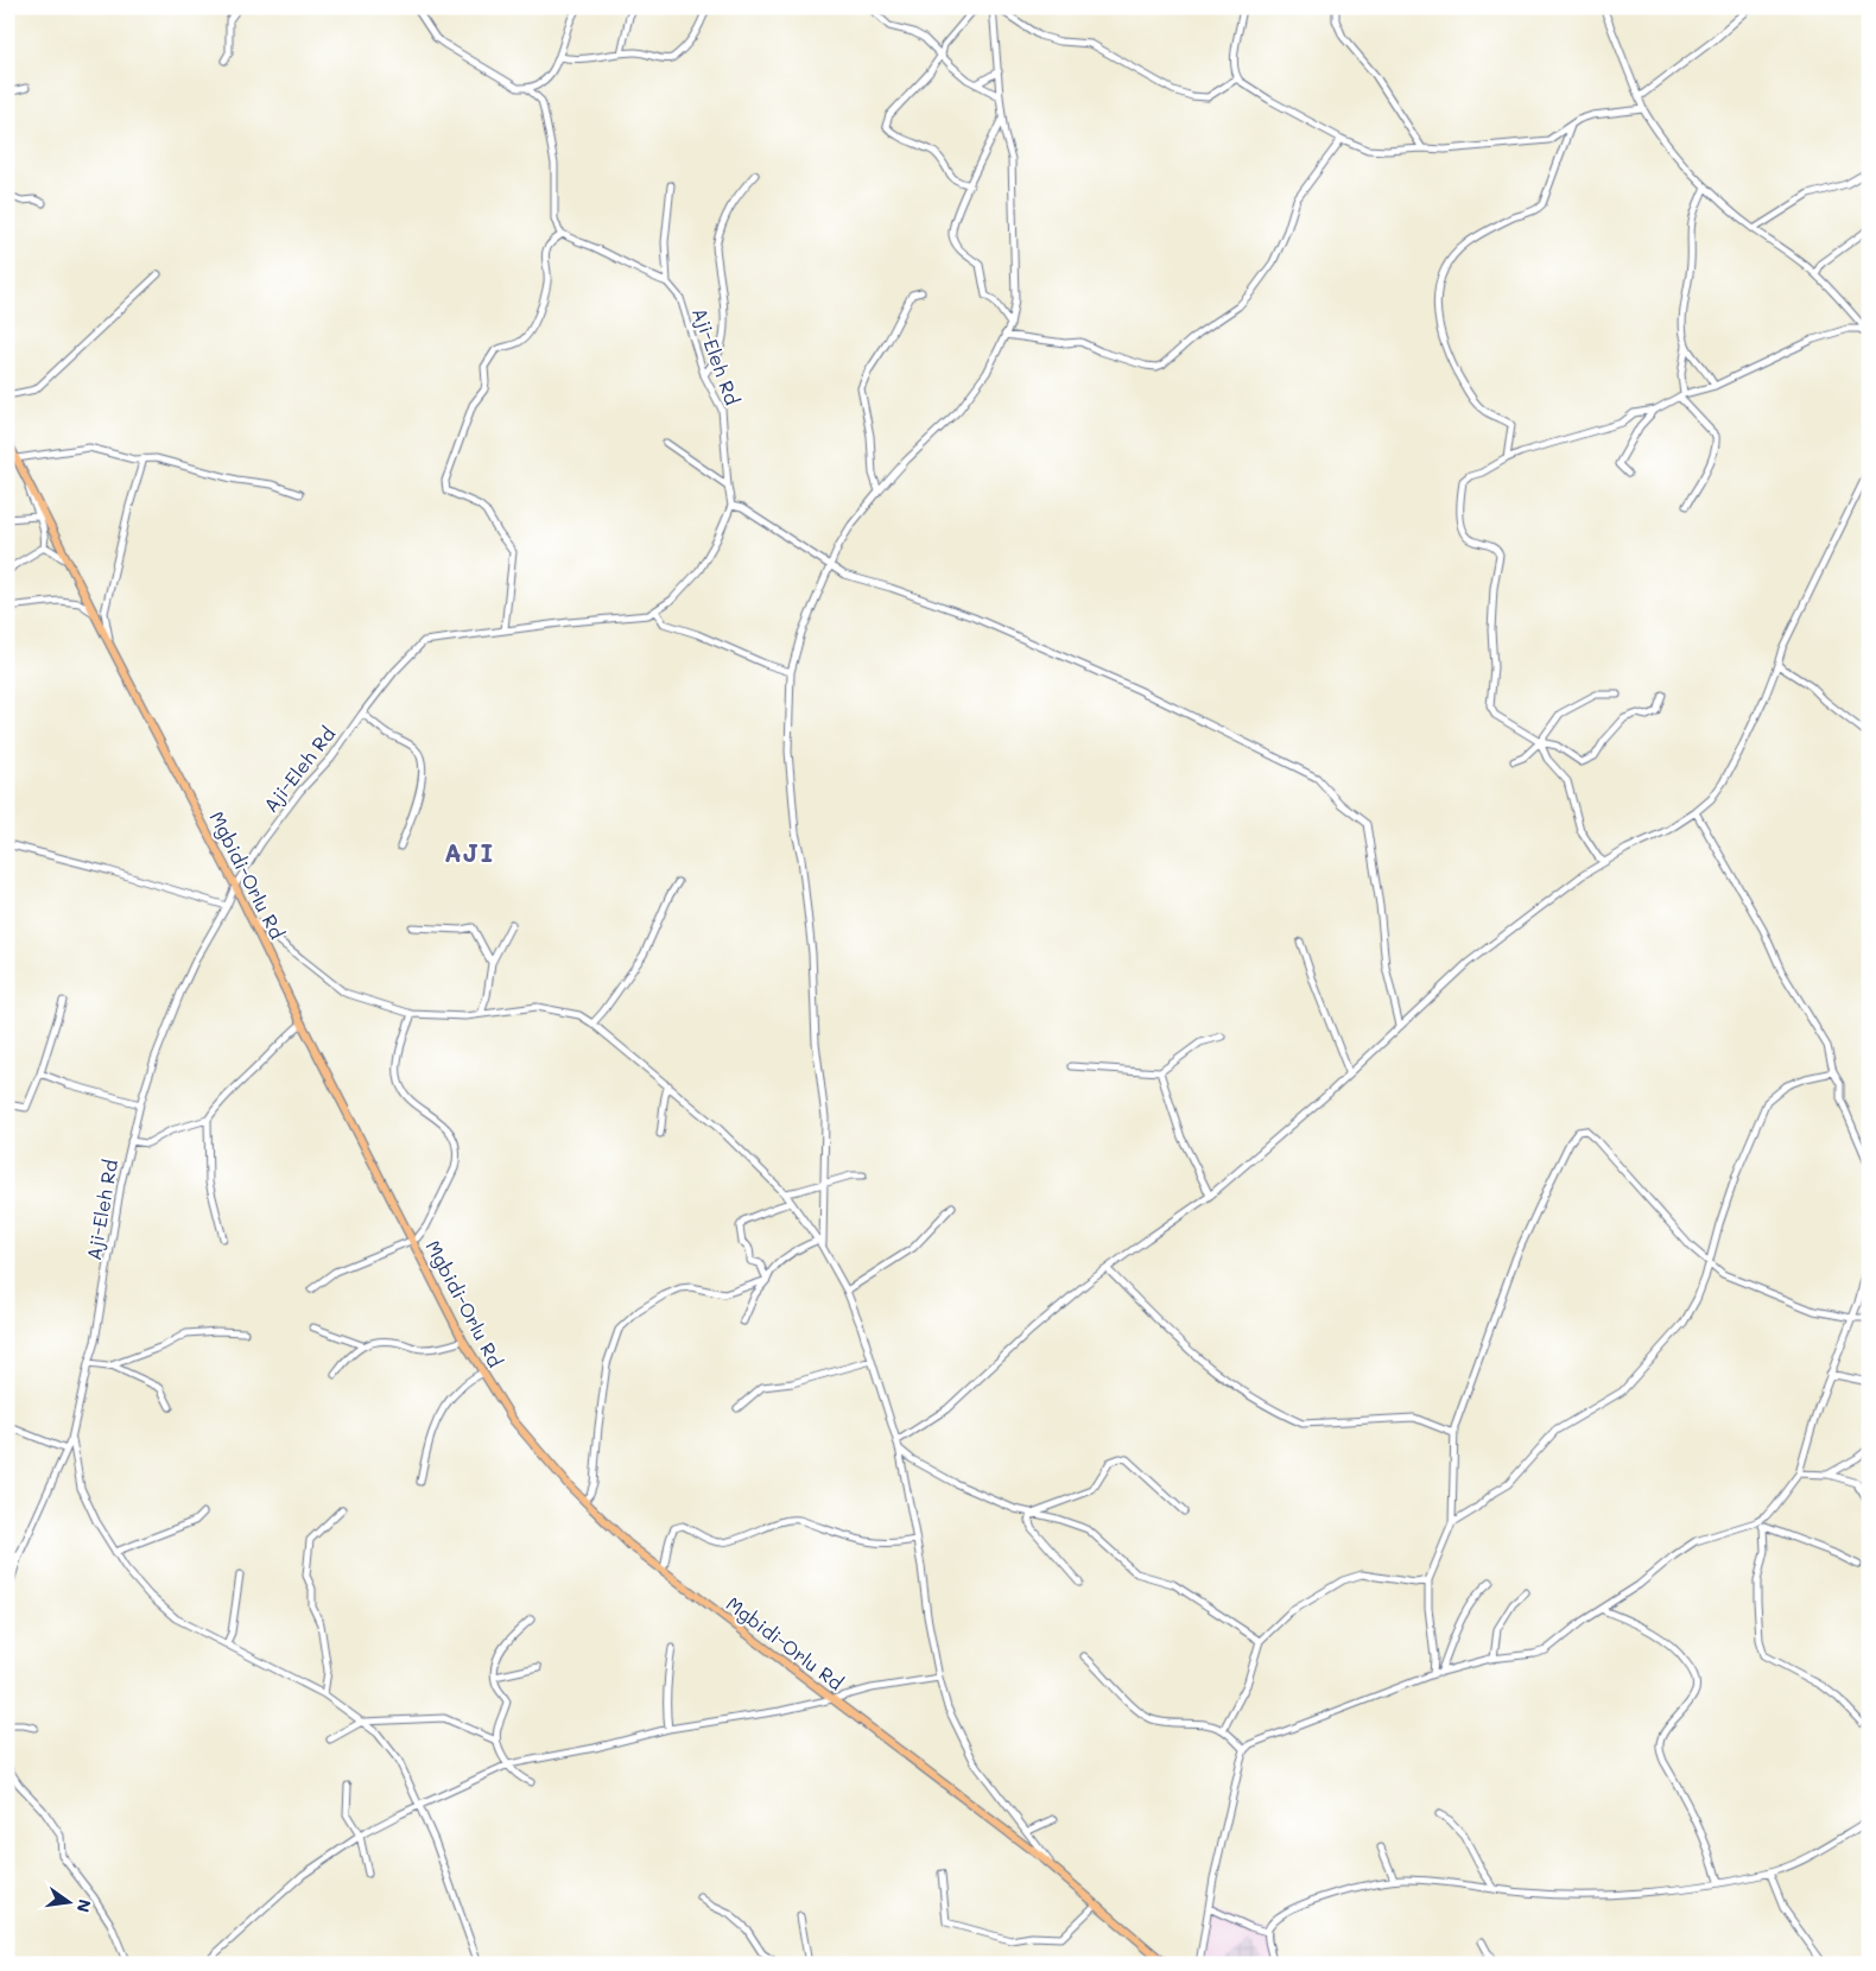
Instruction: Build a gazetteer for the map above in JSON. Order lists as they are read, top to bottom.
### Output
{
  "streets": {
    "main road": ["Mgbidi-Orlu Rd"],
    "street": ["Aji-Eleh Rd"]
  },
  "crossings": [
    ["Aji-Eleh Rd", "Mgbidi-Orlu Rd"]
  ],
  "districts": ["AJI"],
  "north": "right"
}
